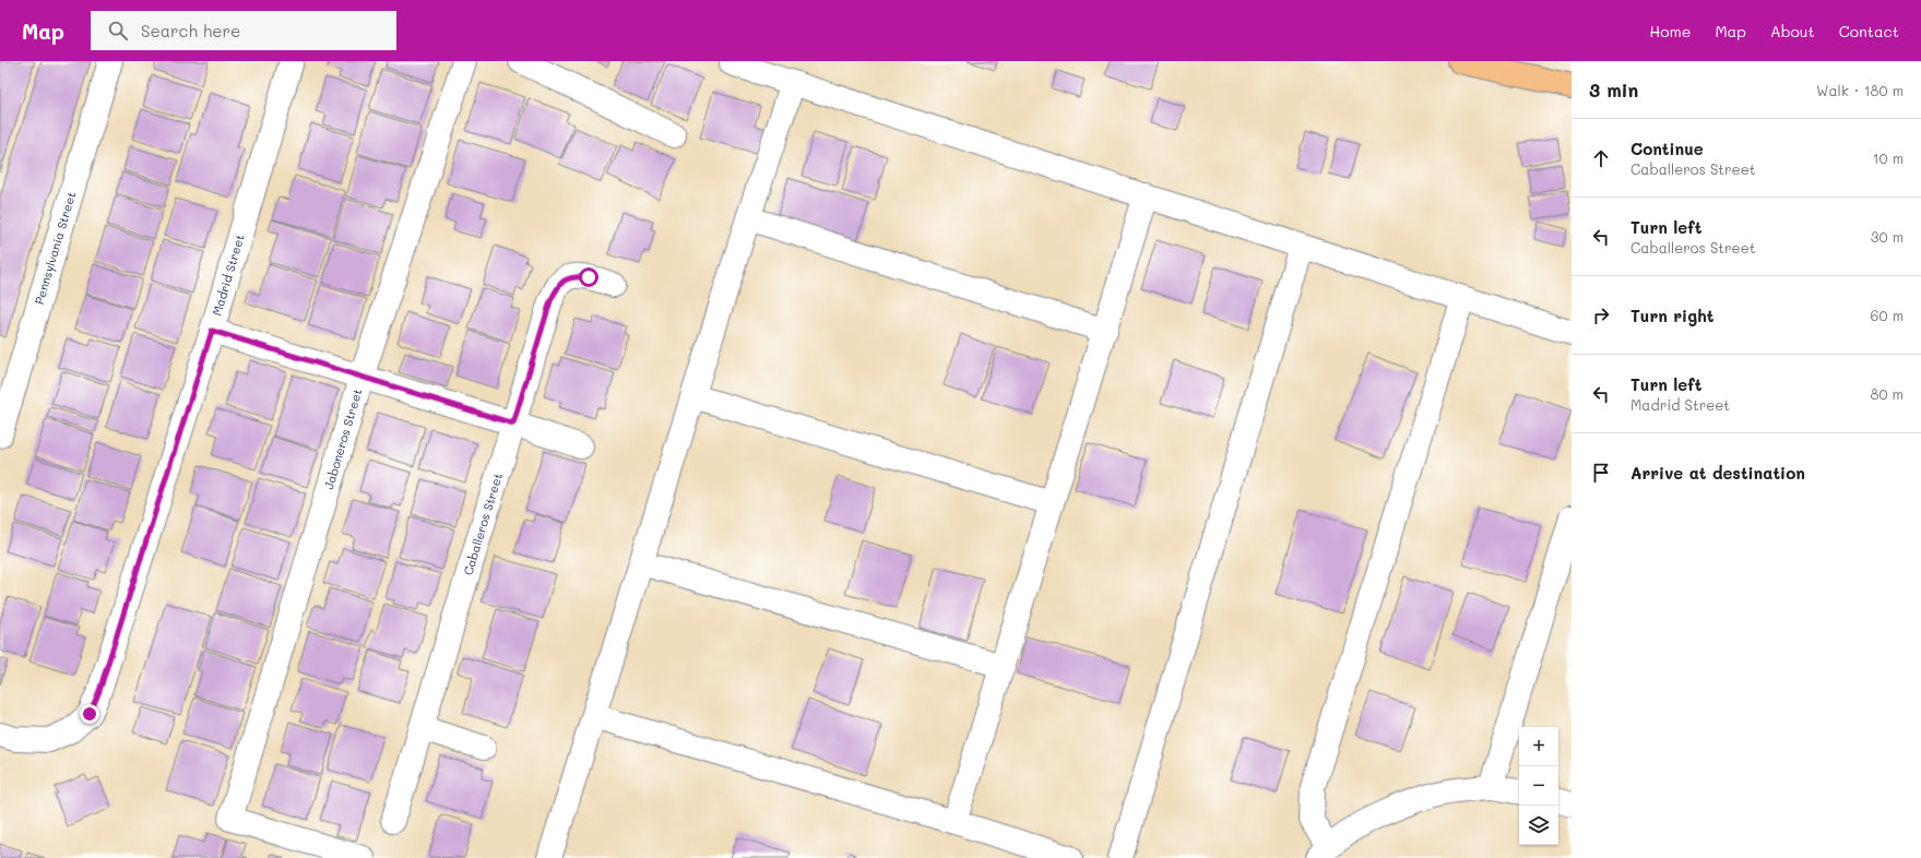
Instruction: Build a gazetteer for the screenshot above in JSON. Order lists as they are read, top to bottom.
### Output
{
  "streets": {
    "street": [
      "Pennsylvania Street",
      "Madrid Street",
      "Jaboneros Street",
      "Caballeros Street"
    ]
  },
  "page": {
    "header": "Map",
    "search": "Search here",
    "nav": [
      "Home",
      "Map",
      "About",
      "Contact"
    ],
    "heading": ["3 min", "Walk · 180 m"],
    "list": [
      ["Continue", "Caballeros Street", "10 m"],
      ["Turn left", "Caballeros Street", "30 m"],
      ["Turn right", "60 m"],
      ["Turn left", "Madrid Street", "80 m"],
      "Arrive at destination"
    ],
    "map_buttons": ["+", "−"]
  }
}
